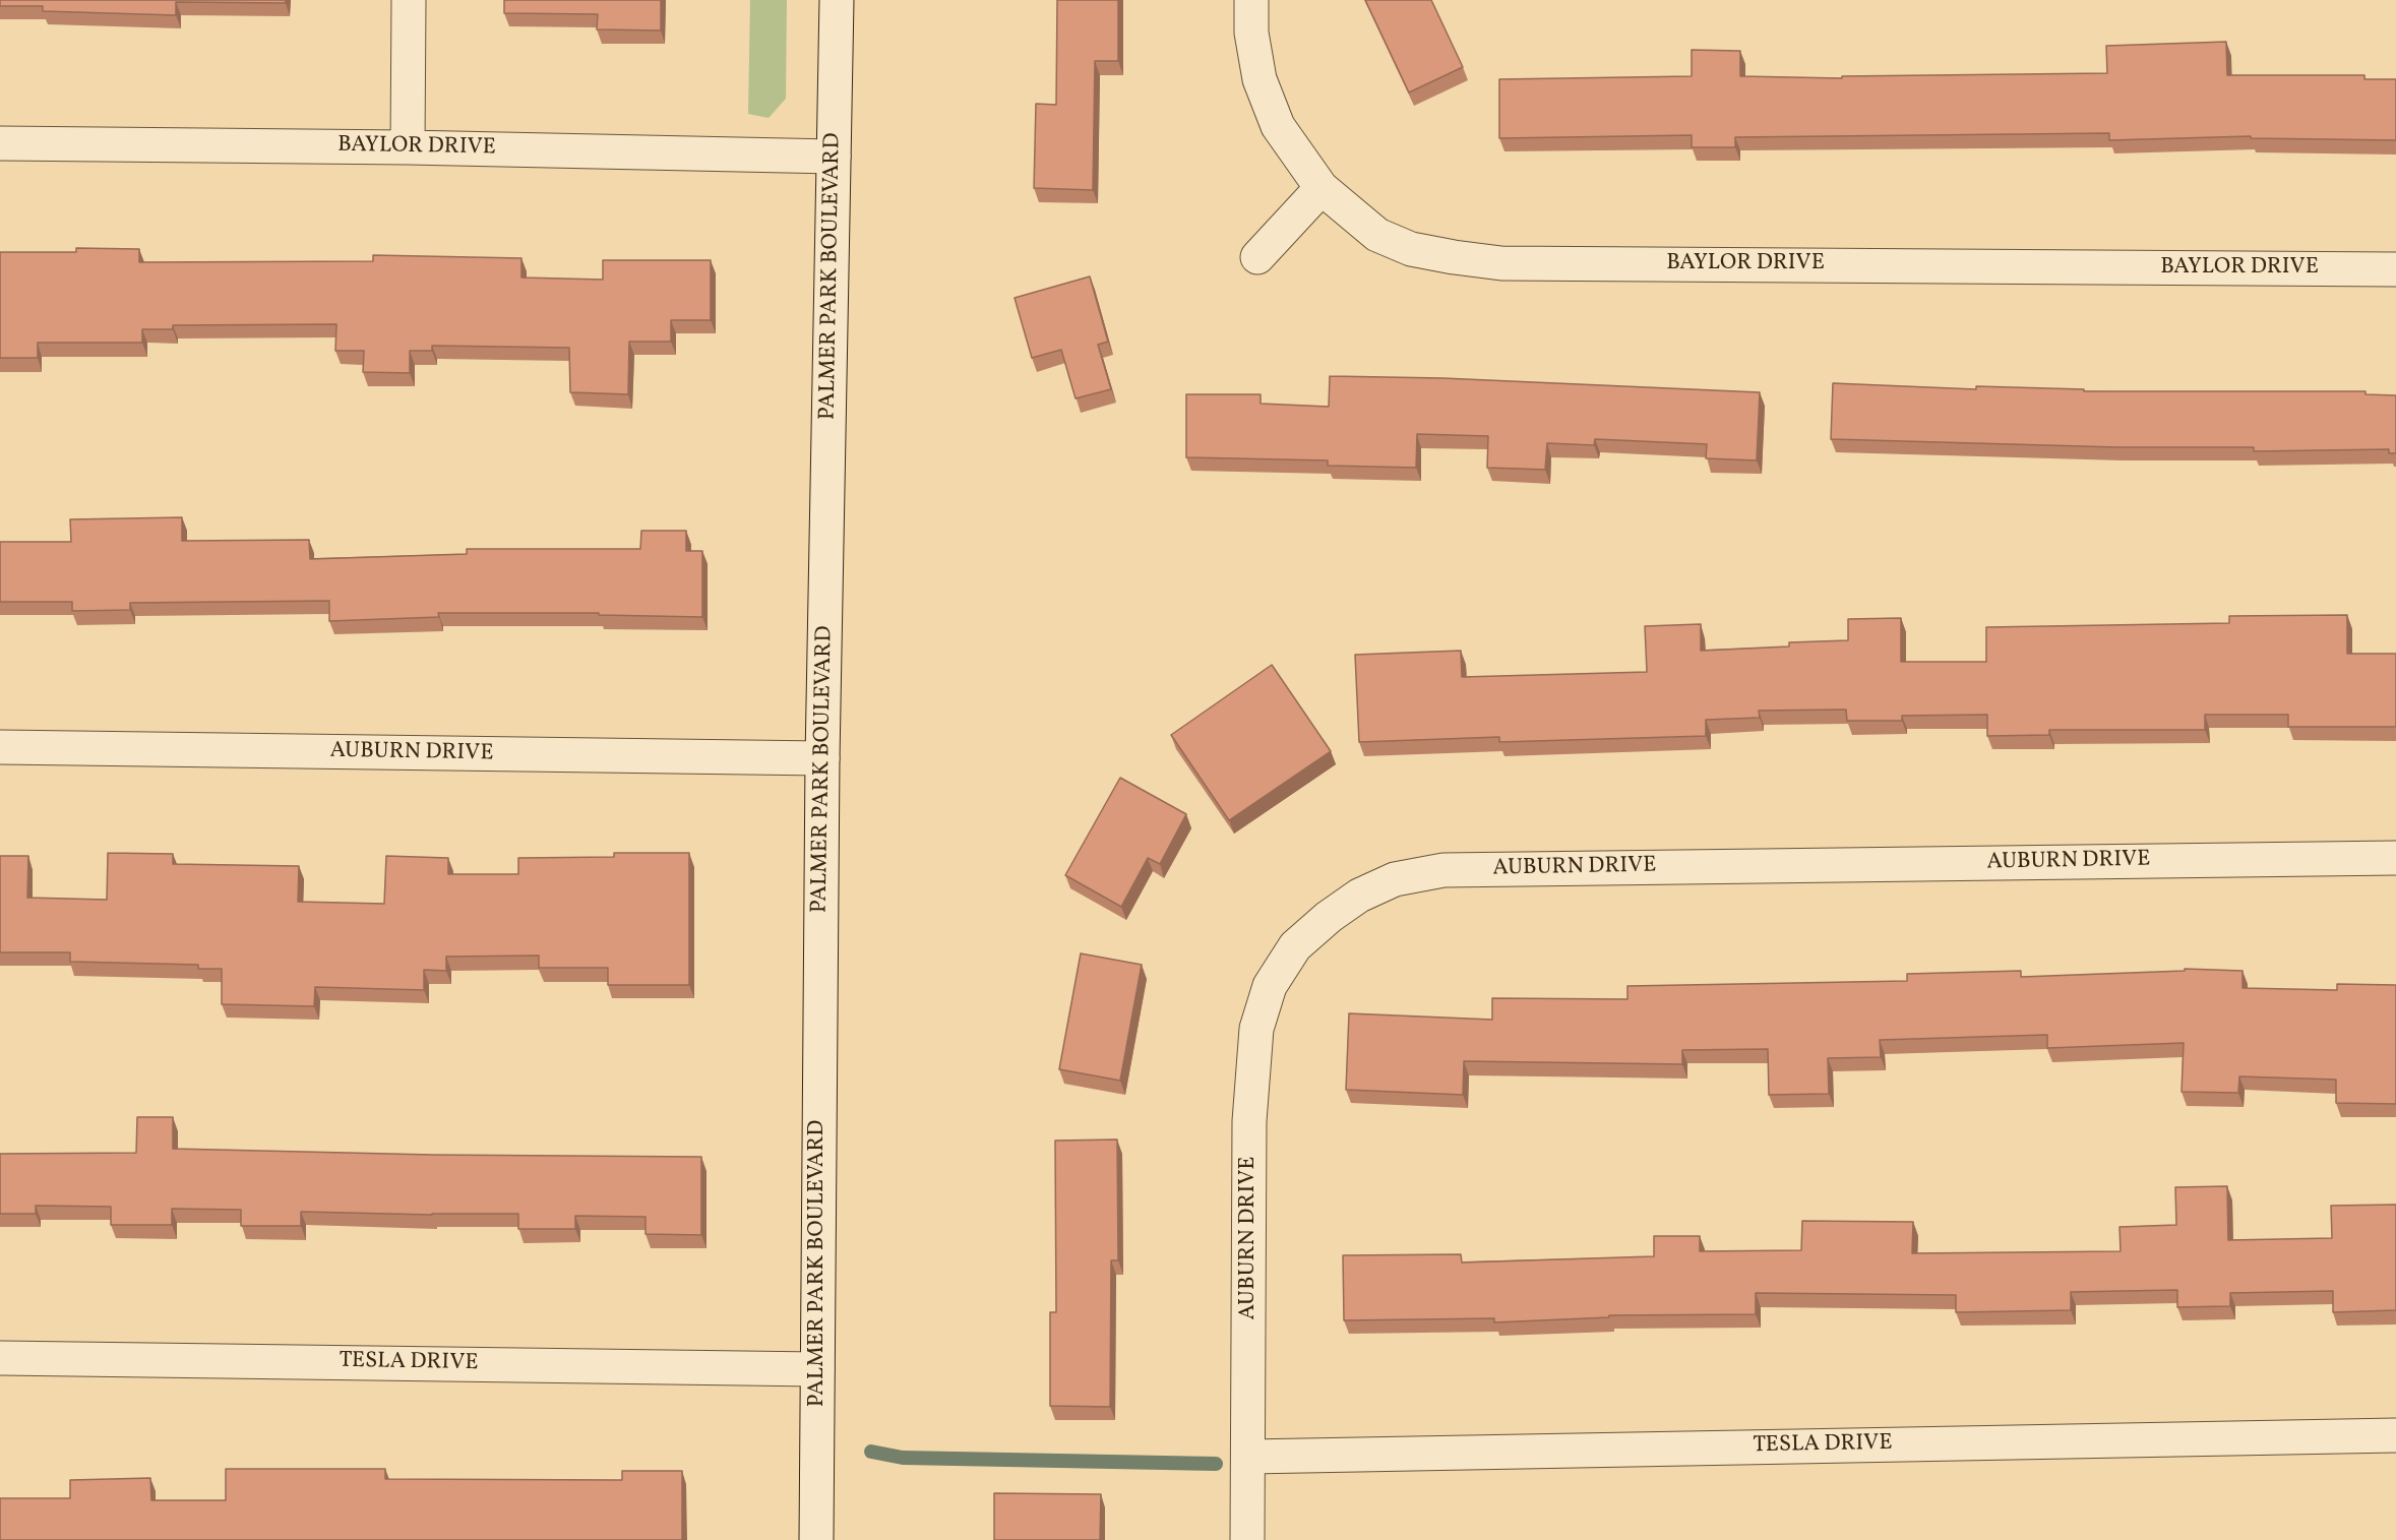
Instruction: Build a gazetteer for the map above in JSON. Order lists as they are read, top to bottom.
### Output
{
  "streets": {
    "street": [
      "BAYLOR DRIVE",
      "PALMER PARK BOULEVARD",
      "AUBURN DRIVE",
      "TESLA DRIVE"
    ]
  },
  "crossings": [
    ["BAYLOR DRIVE", "PALMER PARK BOULEVARD"],
    ["PALMER PARK BOULEVARD", "AUBURN DRIVE"],
    ["PALMER PARK BOULEVARD", "TESLA DRIVE"],
    ["AUBURN DRIVE", "TESLA DRIVE"]
  ]
}
